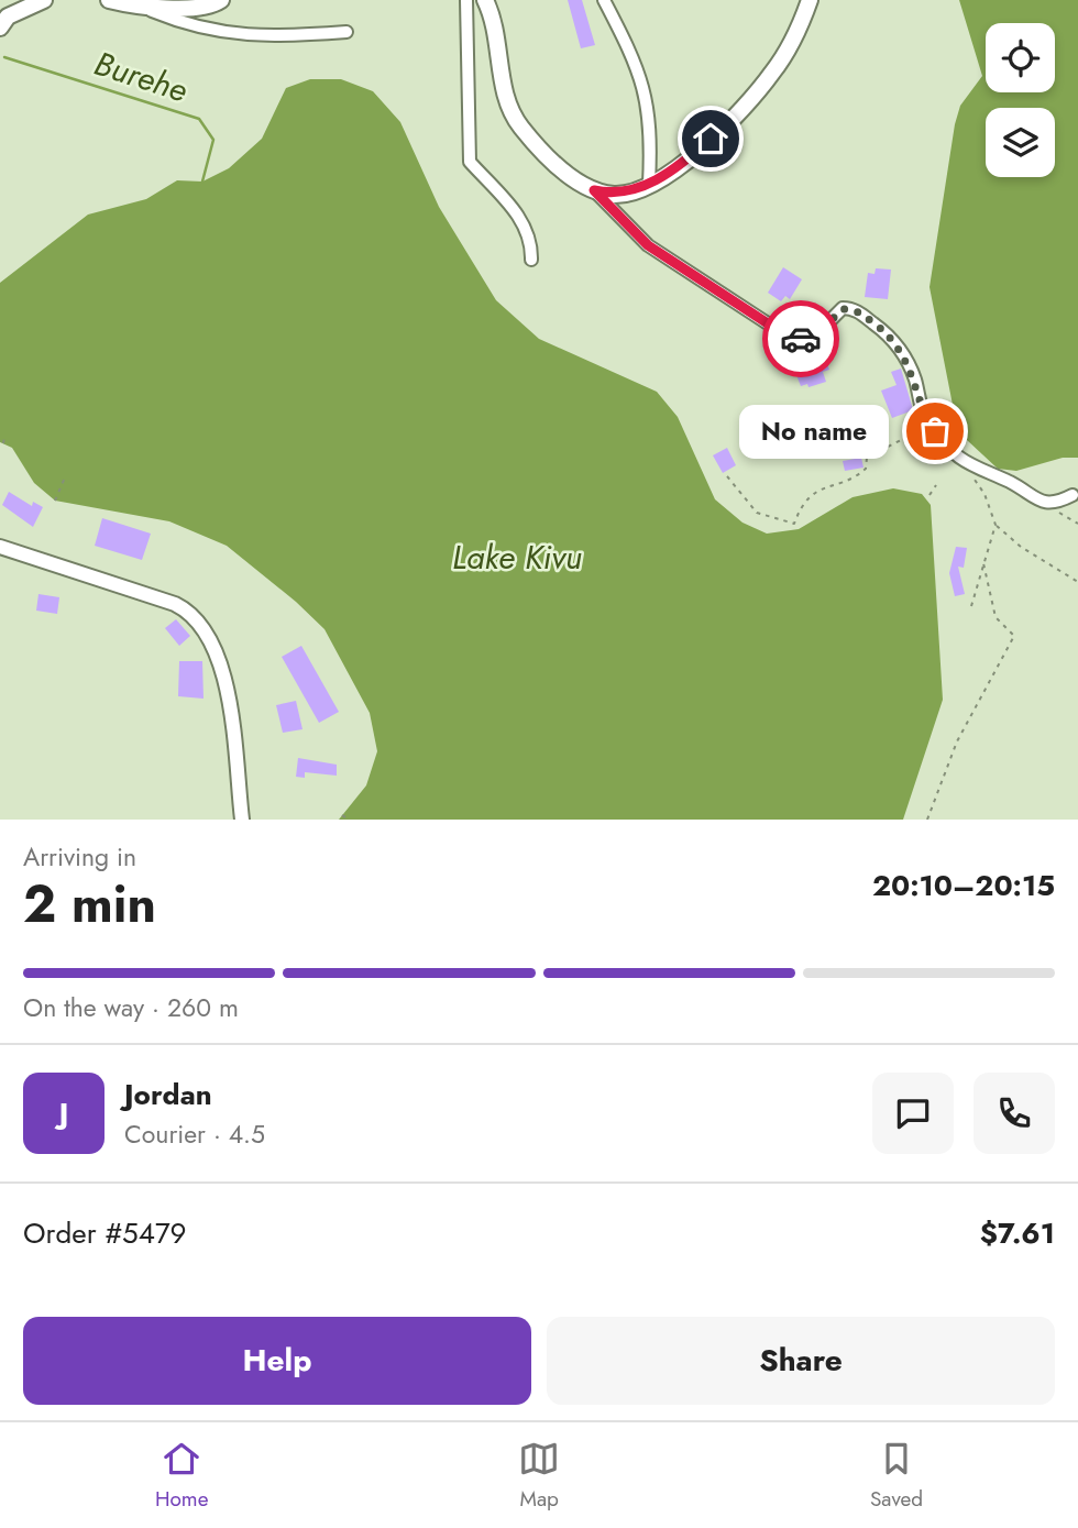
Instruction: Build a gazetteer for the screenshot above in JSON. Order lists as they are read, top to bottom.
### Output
{
  "water": ["Burehe", "Lake Kivu"],
  "places": ["No name"],
  "page": {
    "bubble": "No name",
    "heading": ["2 min", "Arriving in", "20:10–20:15"],
    "panel": [
      "Jordan",
      "Courier · 4.5",
      "Order #5479",
      "$7.61"
    ],
    "bar": "On the way · 260 m",
    "round": "J",
    "buttons": ["Help", "Share"],
    "tabs": ["Home", "Map", "Saved"]
  }
}
